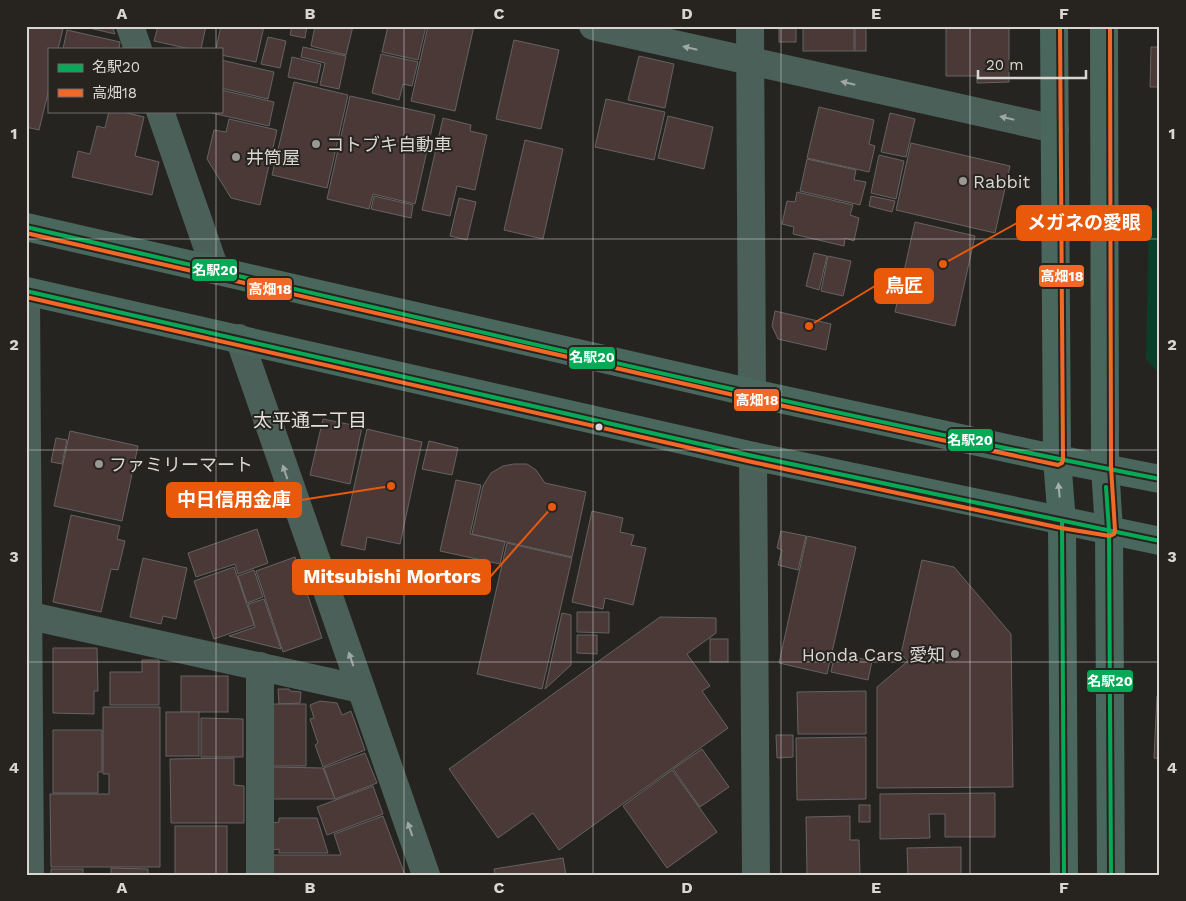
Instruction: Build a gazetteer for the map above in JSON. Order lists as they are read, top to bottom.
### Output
{
  "districts": ["太平通二丁目"],
  "places": [
    "コトブキ自動車",
    "井筒屋",
    "Rabbit",
    "メガネの愛眼",
    "鳥匠",
    "ファミリーマート",
    "中日信用金庫",
    "Mitsubishi Mortors",
    "Honda Cars 愛知"
  ],
  "lines": ["transit line 高畑18", "transit line 名駅20"],
  "legend": ["名駅20", "高畑18"],
  "scale_bar": "20 m",
  "grid": {
    "columns": [
      "A",
      "B",
      "C",
      "D",
      "E",
      "F"
    ],
    "rows": [
      "1",
      "2",
      "3",
      "4"
    ]
  }
}
